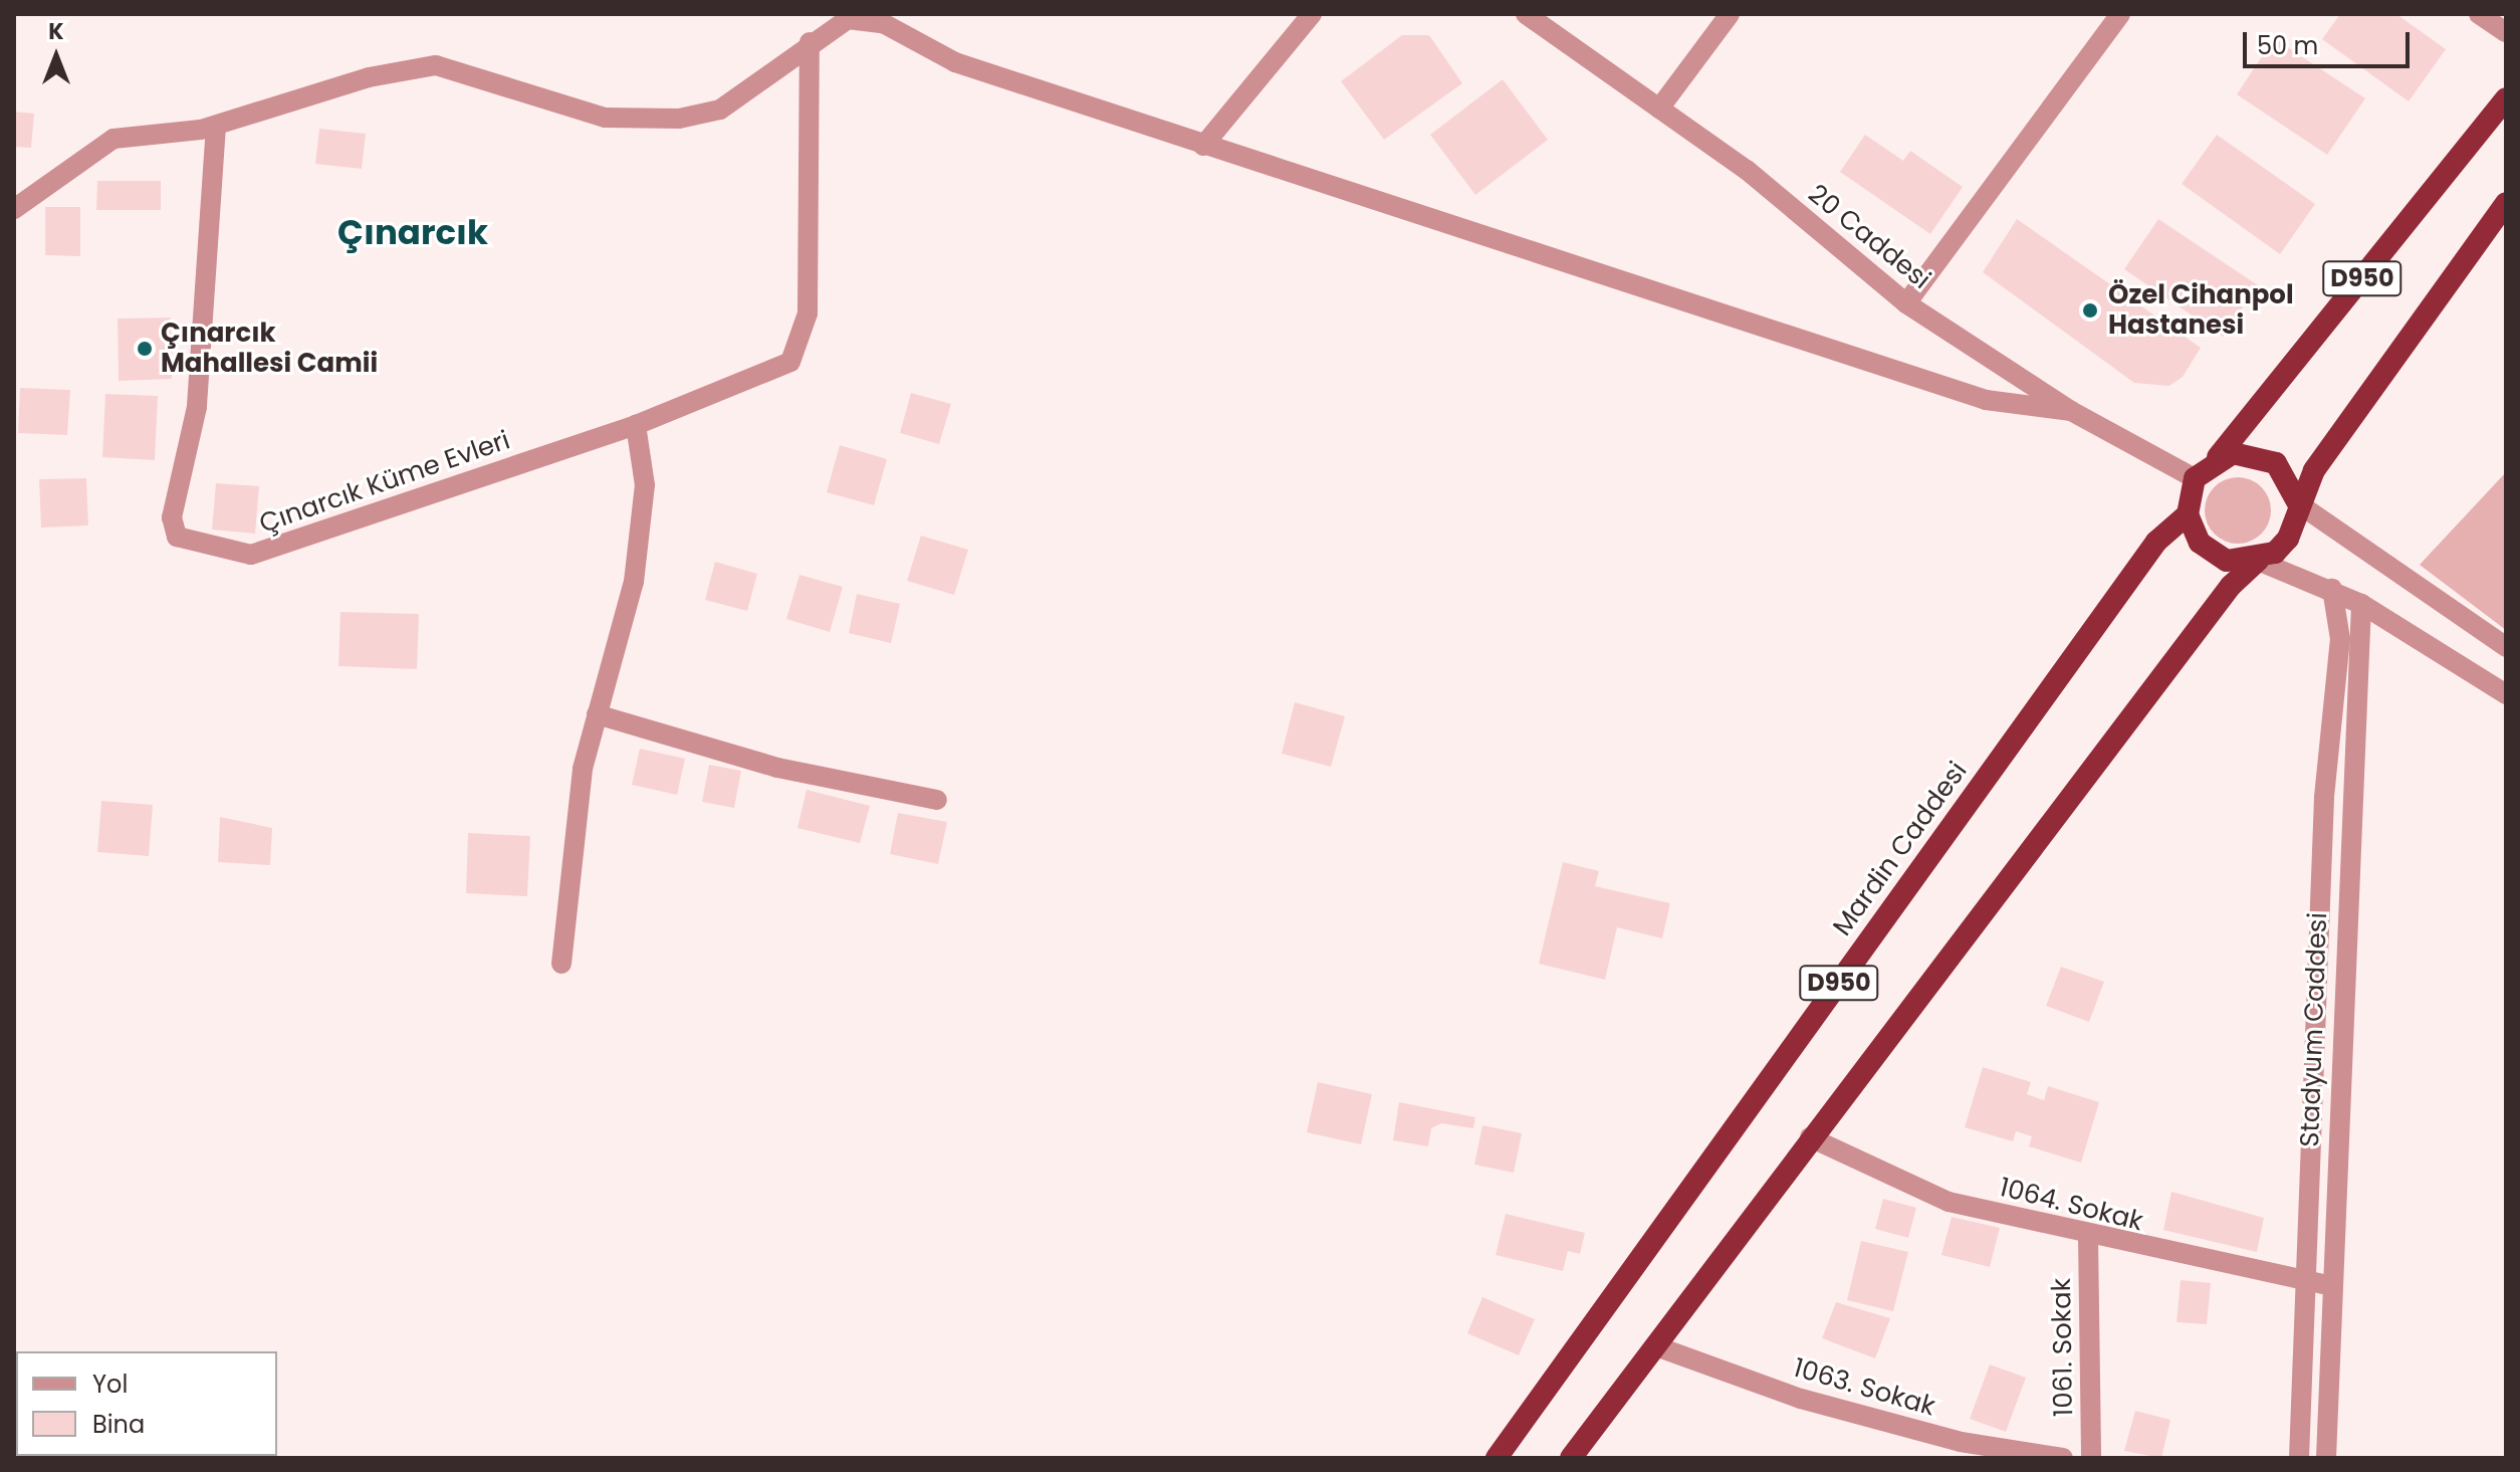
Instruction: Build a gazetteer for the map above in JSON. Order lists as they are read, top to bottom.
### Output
{
  "streets": {
    "highway": ["D950", "Mardin Caddesi"],
    "street": [
      "20 Caddesi",
      "Çınarcık Küme Evleri",
      "Stadyum Caddesi",
      "1064. Sokak",
      "1061. Sokak",
      "1063. Sokak"
    ]
  },
  "crossings": [
    ["20 Caddesi", "D950"],
    ["20 Caddesi", "Mardin Caddesi"],
    ["D950", "Mardin Caddesi"],
    ["D950", "1064. Sokak"],
    ["D950", "1063. Sokak"],
    ["Stadyum Caddesi", "1064. Sokak"],
    ["1064. Sokak", "1061. Sokak"]
  ],
  "districts": ["Çınarcık"],
  "places": ["Özel Cihanpol Hastanesi", "Çınarcık Mahallesi Camii"],
  "legend": ["Yol", "Bina"],
  "scale_bar": "50 m",
  "north": "top"
}
